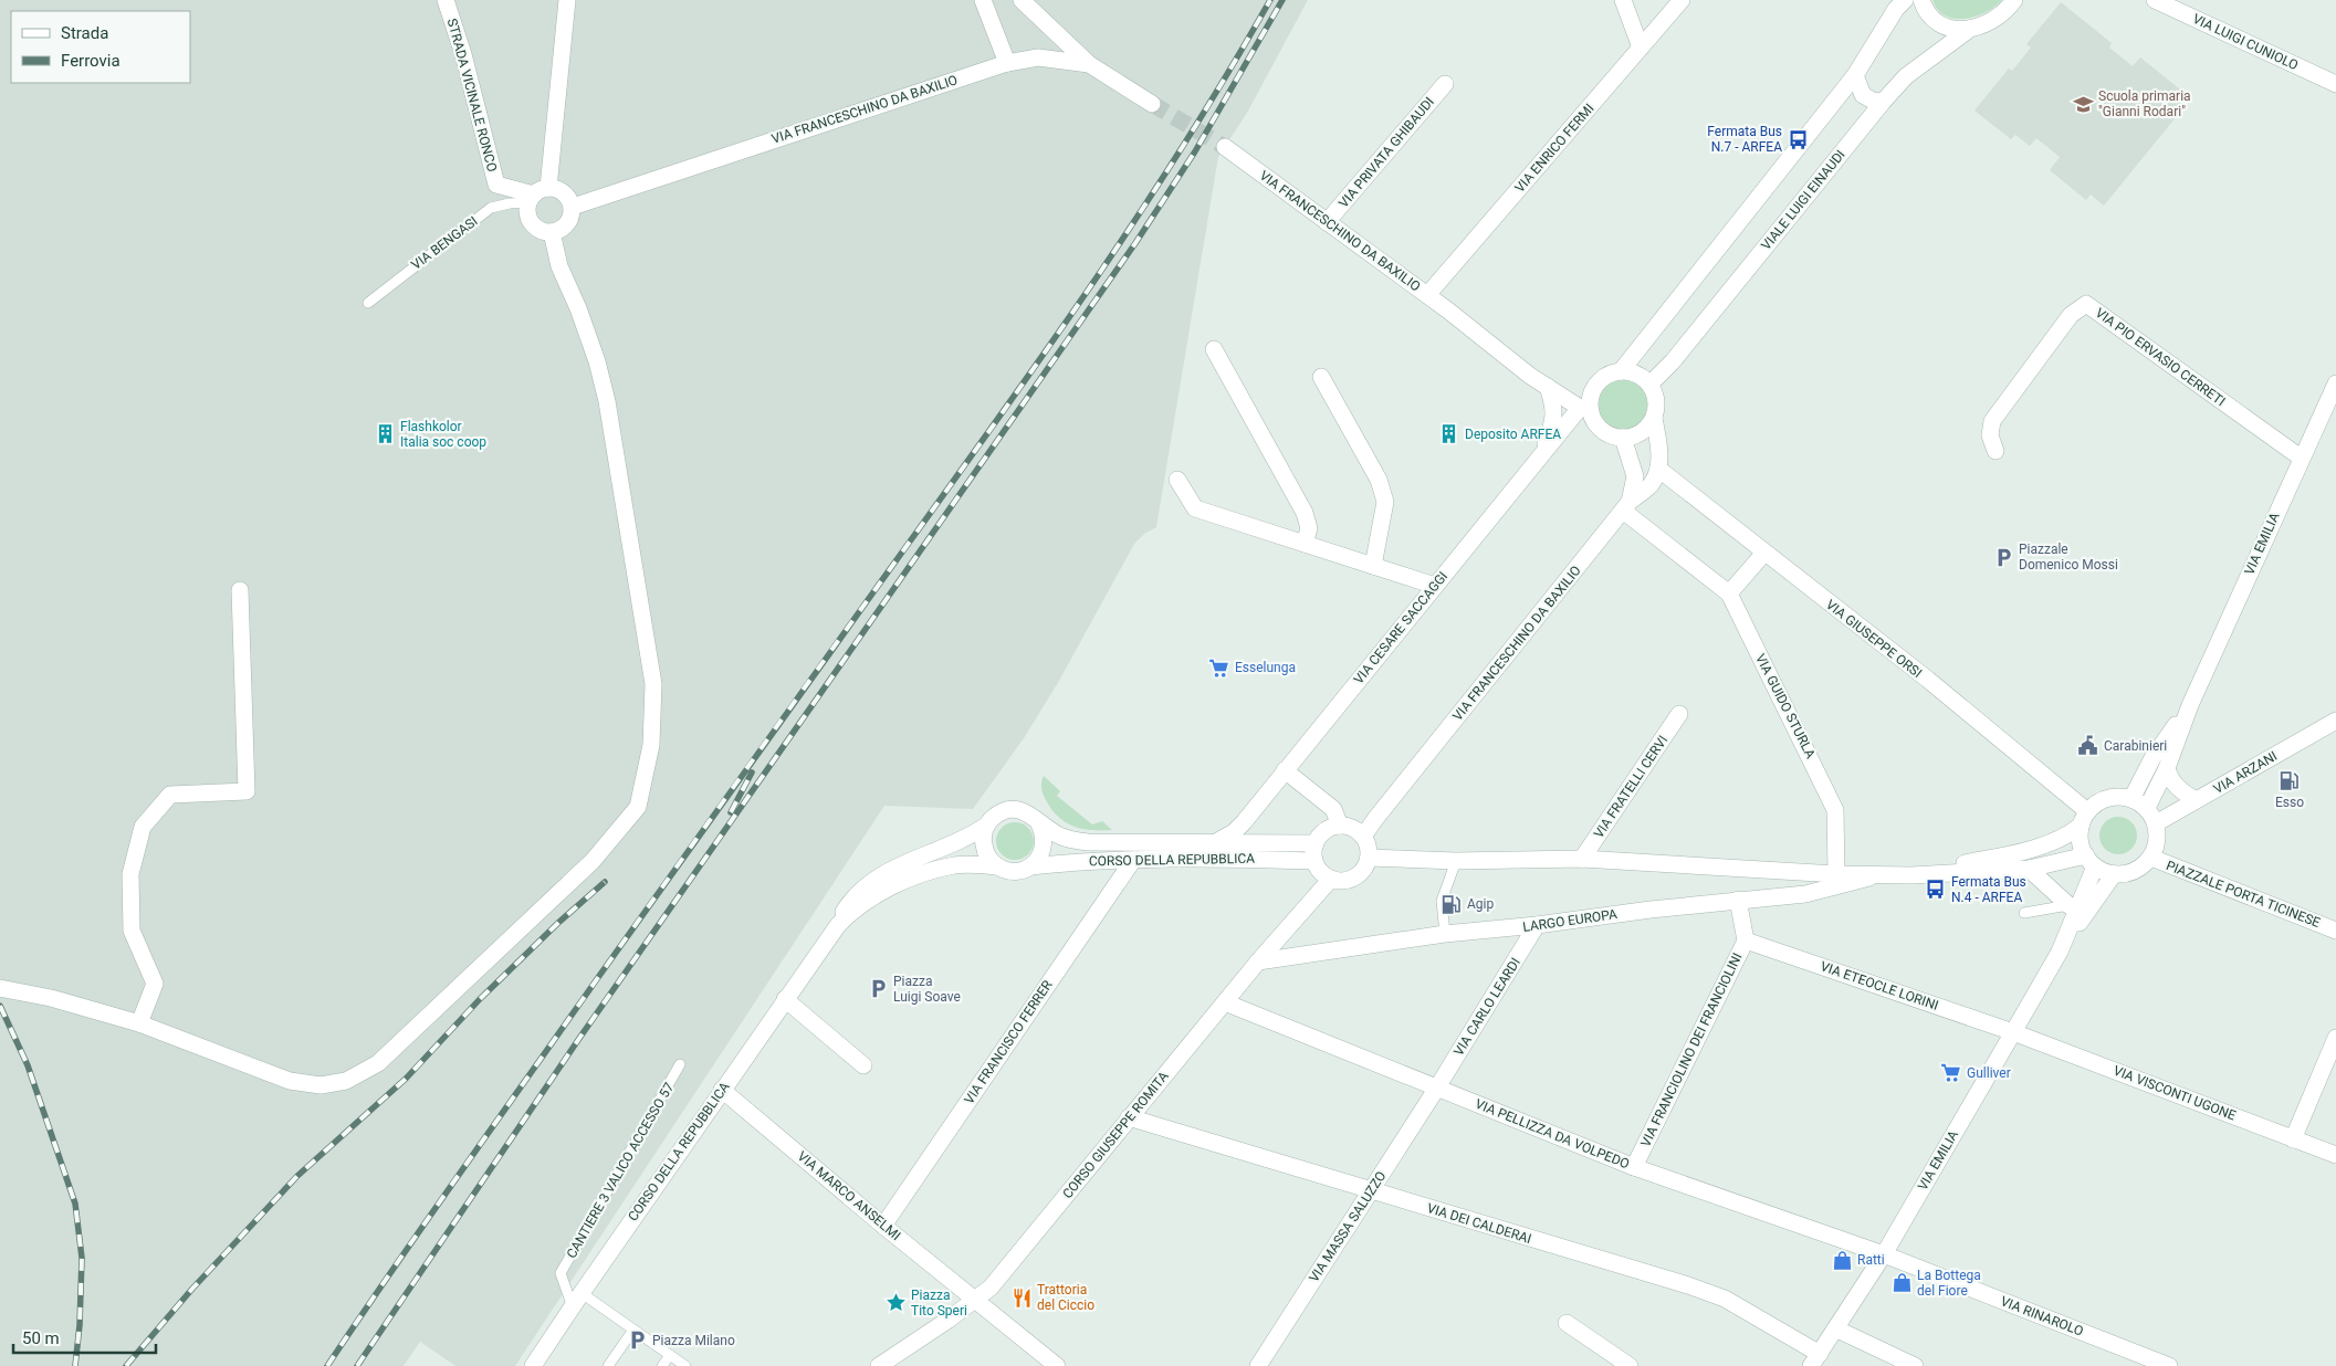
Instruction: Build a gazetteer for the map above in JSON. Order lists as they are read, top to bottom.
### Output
{
  "streets": {
    "street": [
      "VIA LUIGI CUNIOLO",
      "STRADA VICINALE RONCO",
      "VIA FRANCESCHINO DA BAXILIO",
      "VIA ENRICO FERMI",
      "VIA PRIVATA GHIBAUDI",
      "VIALE LUIGI EINAUDI",
      "VIA PIO ERVASIO CERRETI",
      "VIA EMILIA",
      "VIA CESARE SACCAGGI",
      "VIA GIUSEPPE ORSI",
      "VIA GUIDO STURLA",
      "VIA ARZANI",
      "VIA FRATELLI CERVI",
      "CORSO DELLA REPUBBLICA",
      "PIAZZALE PORTA TICINESE",
      "LARGO EUROPA",
      "VIA ETEOCLE LORINI",
      "VIA CARLO LEARDI",
      "VIA FRANCISCO FERRER",
      "VIA FRANCIOLINO DEI FRANCIOLINI",
      "VIA VISCONTI UGONE",
      "VIA PELLIZZA DA VOLPEDO",
      "CORSO GIUSEPPE ROMITA",
      "VIA MARCO ANSELMI",
      "VIA DEI CALDERAI",
      "VIA MASSA SALUZZO",
      "VIA RINAROLO"
    ],
    "lane": ["VIA BENGASI", "CANTIERE 3 VALICO ACCESSO 57"]
  },
  "crossings": [
    ["STRADA VICINALE RONCO", "VIA FRANCESCHINO DA BAXILIO"],
    ["STRADA VICINALE RONCO", "VIA BENGASI"],
    ["VIA FRANCESCHINO DA BAXILIO", "VIA ENRICO FERMI"],
    ["VIA FRANCESCHINO DA BAXILIO", "VIA PRIVATA GHIBAUDI"],
    ["VIA FRANCESCHINO DA BAXILIO", "VIALE LUIGI EINAUDI"],
    ["VIA FRANCESCHINO DA BAXILIO", "VIA BENGASI"],
    ["VIA FRANCESCHINO DA BAXILIO", "VIA CESARE SACCAGGI"],
    ["VIA FRANCESCHINO DA BAXILIO", "CORSO DELLA REPUBBLICA"],
    ["VIA FRANCESCHINO DA BAXILIO", "LARGO EUROPA"],
    ["VIA FRANCESCHINO DA BAXILIO", "CORSO GIUSEPPE ROMITA"],
    ["VIALE LUIGI EINAUDI", "VIA CESARE SACCAGGI"],
    ["VIA PIO ERVASIO CERRETI", "VIA EMILIA"],
    ["VIA EMILIA", "VIA GIUSEPPE ORSI"],
    ["VIA EMILIA", "VIA ARZANI"],
    ["VIA EMILIA", "PIAZZALE PORTA TICINESE"],
    ["VIA EMILIA", "LARGO EUROPA"],
    ["VIA EMILIA", "VIA ETEOCLE LORINI"],
    ["VIA EMILIA", "VIA VISCONTI UGONE"],
    ["VIA EMILIA", "VIA PELLIZZA DA VOLPEDO"],
    ["VIA EMILIA", "VIA DEI CALDERAI"],
    ["VIA EMILIA", "VIA RINAROLO"],
    ["VIA CESARE SACCAGGI", "CORSO DELLA REPUBBLICA"],
    ["VIA GIUSEPPE ORSI", "VIA ARZANI"],
    ["VIA GIUSEPPE ORSI", "PIAZZALE PORTA TICINESE"],
    ["VIA GIUSEPPE ORSI", "LARGO EUROPA"],
    ["VIA GUIDO STURLA", "LARGO EUROPA"],
    ["VIA ARZANI", "PIAZZALE PORTA TICINESE"],
    ["VIA ARZANI", "LARGO EUROPA"],
    ["VIA FRATELLI CERVI", "LARGO EUROPA"],
    ["CORSO DELLA REPUBBLICA", "LARGO EUROPA"],
    ["CORSO DELLA REPUBBLICA", "VIA FRANCISCO FERRER"],
    ["CORSO DELLA REPUBBLICA", "CORSO GIUSEPPE ROMITA"],
    ["CORSO DELLA REPUBBLICA", "CANTIERE 3 VALICO ACCESSO 57"],
    ["CORSO DELLA REPUBBLICA", "VIA MARCO ANSELMI"],
    ["PIAZZALE PORTA TICINESE", "LARGO EUROPA"],
    ["LARGO EUROPA", "VIA CARLO LEARDI"],
    ["LARGO EUROPA", "VIA FRANCIOLINO DEI FRANCIOLINI"],
    ["LARGO EUROPA", "CORSO GIUSEPPE ROMITA"],
    ["VIA ETEOCLE LORINI", "VIA FRANCIOLINO DEI FRANCIOLINI"],
    ["VIA ETEOCLE LORINI", "VIA VISCONTI UGONE"],
    ["VIA CARLO LEARDI", "VIA PELLIZZA DA VOLPEDO"],
    ["VIA CARLO LEARDI", "VIA MASSA SALUZZO"],
    ["VIA FRANCISCO FERRER", "VIA MARCO ANSELMI"],
    ["VIA FRANCIOLINO DEI FRANCIOLINI", "VIA PELLIZZA DA VOLPEDO"],
    ["VIA PELLIZZA DA VOLPEDO", "CORSO GIUSEPPE ROMITA"],
    ["VIA PELLIZZA DA VOLPEDO", "VIA MASSA SALUZZO"],
    ["VIA PELLIZZA DA VOLPEDO", "VIA RINAROLO"],
    ["CORSO GIUSEPPE ROMITA", "VIA MARCO ANSELMI"],
    ["CORSO GIUSEPPE ROMITA", "VIA DEI CALDERAI"],
    ["VIA DEI CALDERAI", "VIA MASSA SALUZZO"]
  ],
  "places": {
    "school or university": ["Scuola primaria \"Gianni Rodari\""],
    "bus stop": ["Fermata Bus N.7 - ARFEA", "Fermata Bus N.4 - ARFEA"],
    "building": ["Flashkolor Italia soc coop", "Deposito ARFEA"],
    "parking": ["Piazzale Domenico Mossi", "Piazza Luigi Soave", "Piazza Milano"],
    "supermarket": ["Esselunga", "Gulliver"],
    "public building": ["Carabinieri"],
    "fuel station": ["Esso", "Agip"],
    "shop": ["Ratti", "La Bottega del Fiore"],
    "restaurant": ["Trattoria del Ciccio"],
    "place": ["Piazza Tito Speri"]
  },
  "legend": ["Strada", "Ferrovia"],
  "scale_bar": "50 m"
}
